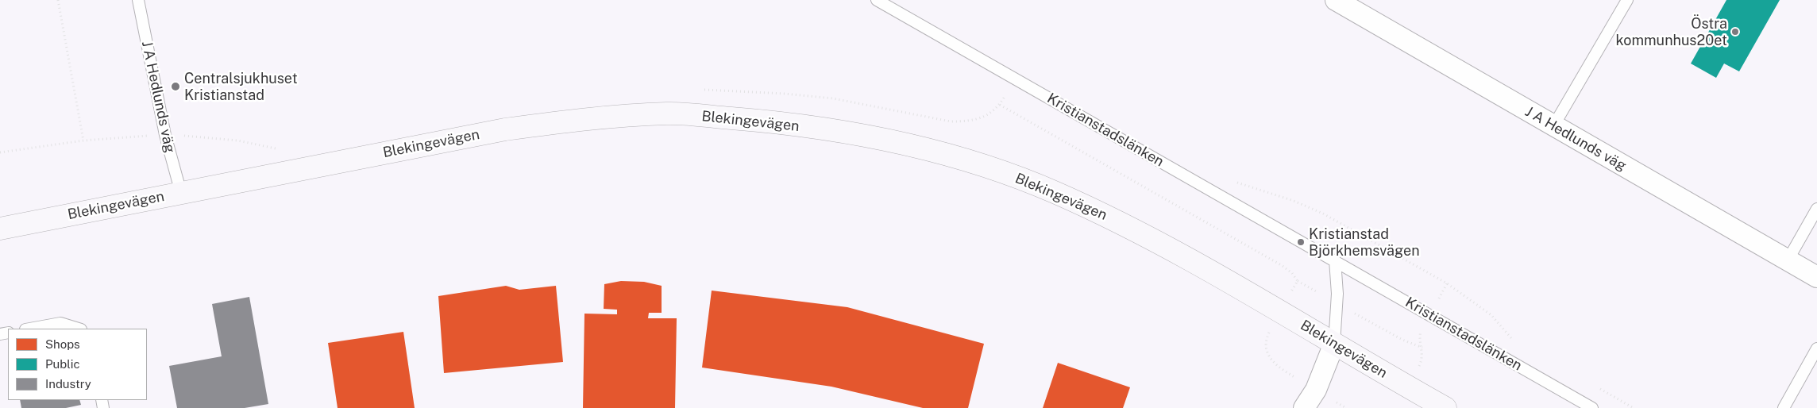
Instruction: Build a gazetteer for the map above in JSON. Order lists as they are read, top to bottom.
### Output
{
  "streets": {
    "main road": ["Blekingevägen"],
    "street": ["J A Hedlunds väg"],
    "lane": ["Kristianstadslänken"]
  },
  "crossings": [
    ["J A Hedlunds väg", "Blekingevägen"]
  ],
  "places": ["Östra kommunhus20et", "Centralsjukhuset Kristianstad", "Kristianstad Björkhemsvägen"],
  "legend": ["Shops", "Public", "Industry"]
}
